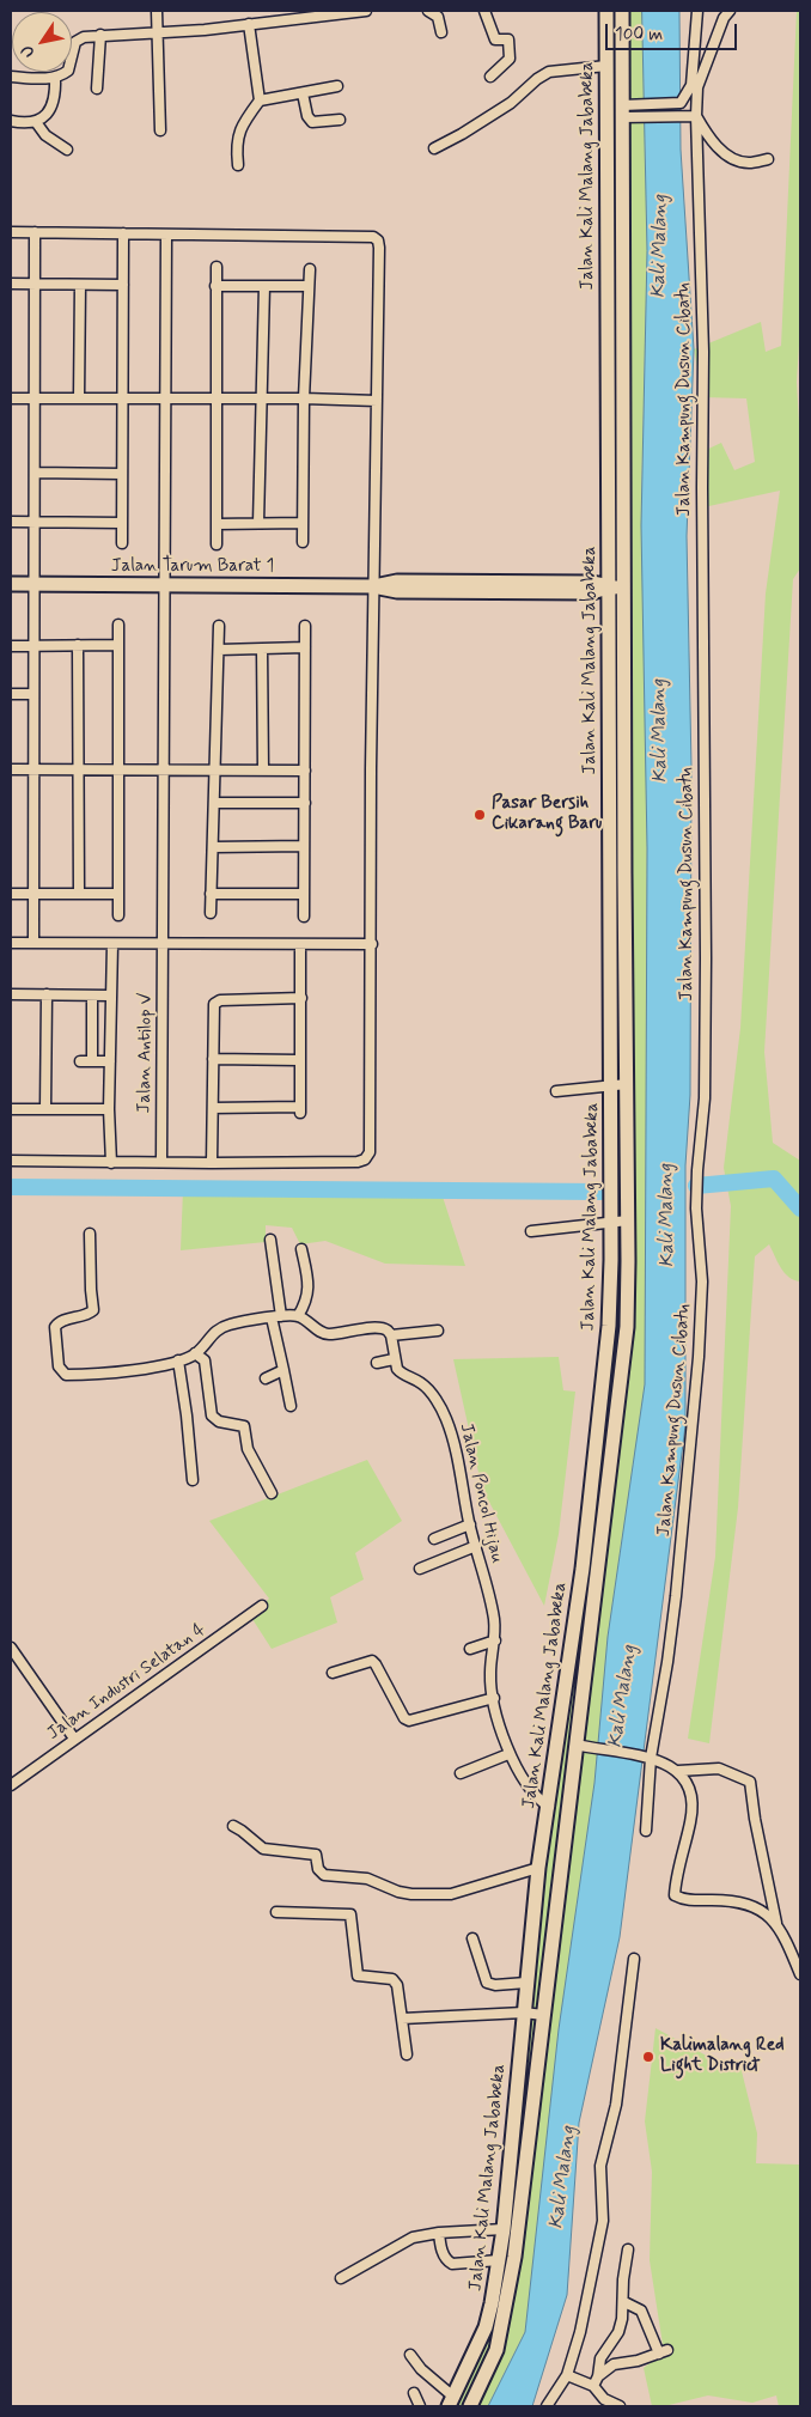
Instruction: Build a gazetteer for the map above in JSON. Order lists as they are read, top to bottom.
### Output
{
  "streets": {
    "main road": ["Jalan Kali Malang Jababeka", "Jalan Tarum Barat 1"],
    "street": [
      "Jalan Kampung Dusun Cibatu",
      "Jalan Antilop V",
      "Jalan Poncol Hijau",
      "Jalan Industri Selatan 4"
    ]
  },
  "crossings": [
    ["Jalan Kali Malang Jababeka", "Jalan Tarum Barat 1"],
    ["Jalan Kali Malang Jababeka", "Jalan Poncol Hijau"],
    ["Jalan Tarum Barat 1", "Jalan Antilop V"]
  ],
  "water": ["Kali Malang"],
  "places": ["Pasar Bersih Cikarang Baru", "Kalimalang Red Light District"],
  "scale_bar": "100 m",
  "north": "bottom left"
}
